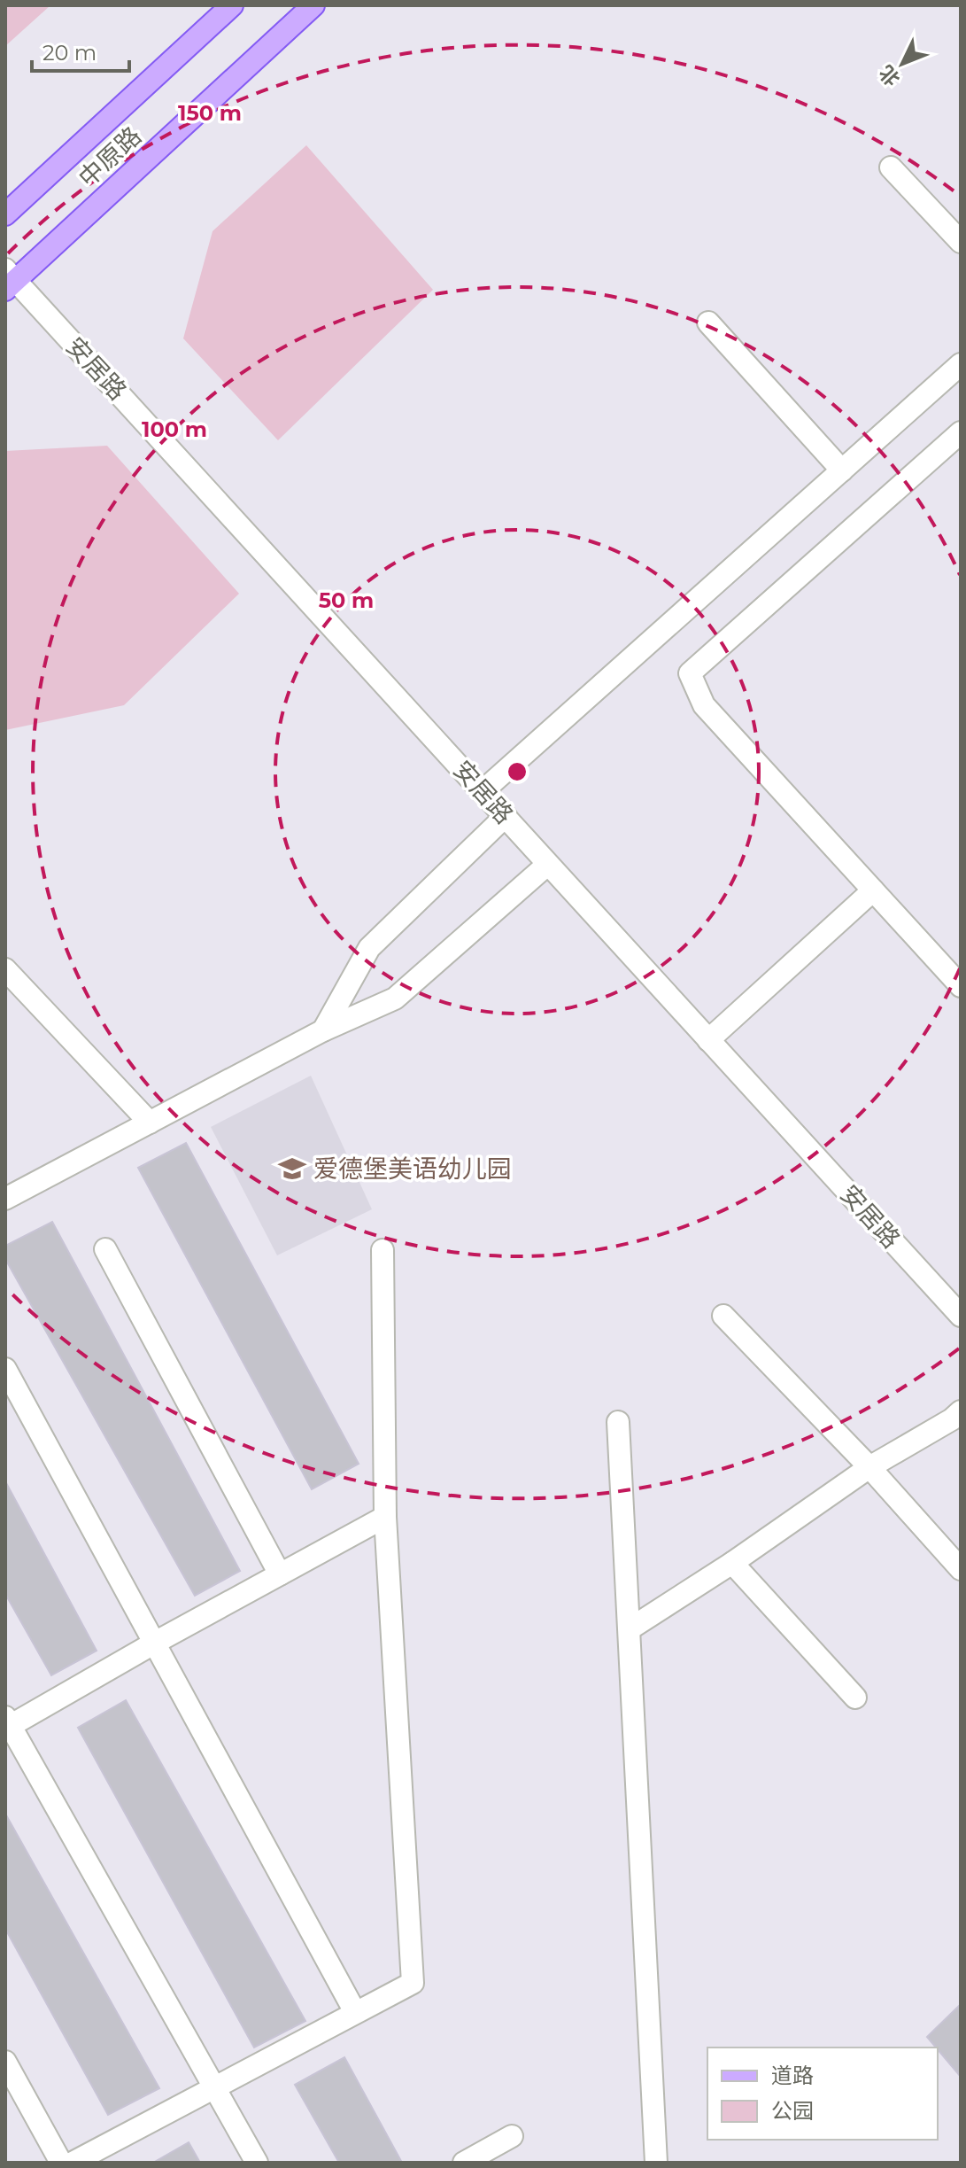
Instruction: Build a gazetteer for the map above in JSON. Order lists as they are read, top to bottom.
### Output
{
  "streets": {
    "main road": ["中原路"],
    "street": ["安居路"]
  },
  "crossings": [
    ["中原路", "安居路"]
  ],
  "places": {
    "school or university": ["爱德堡美语幼儿园"]
  },
  "legend": ["道路", "公园"],
  "scale_bar": "20 m",
  "north": "bottom left",
  "rings": ["150 m", "100 m", "50 m"]
}
